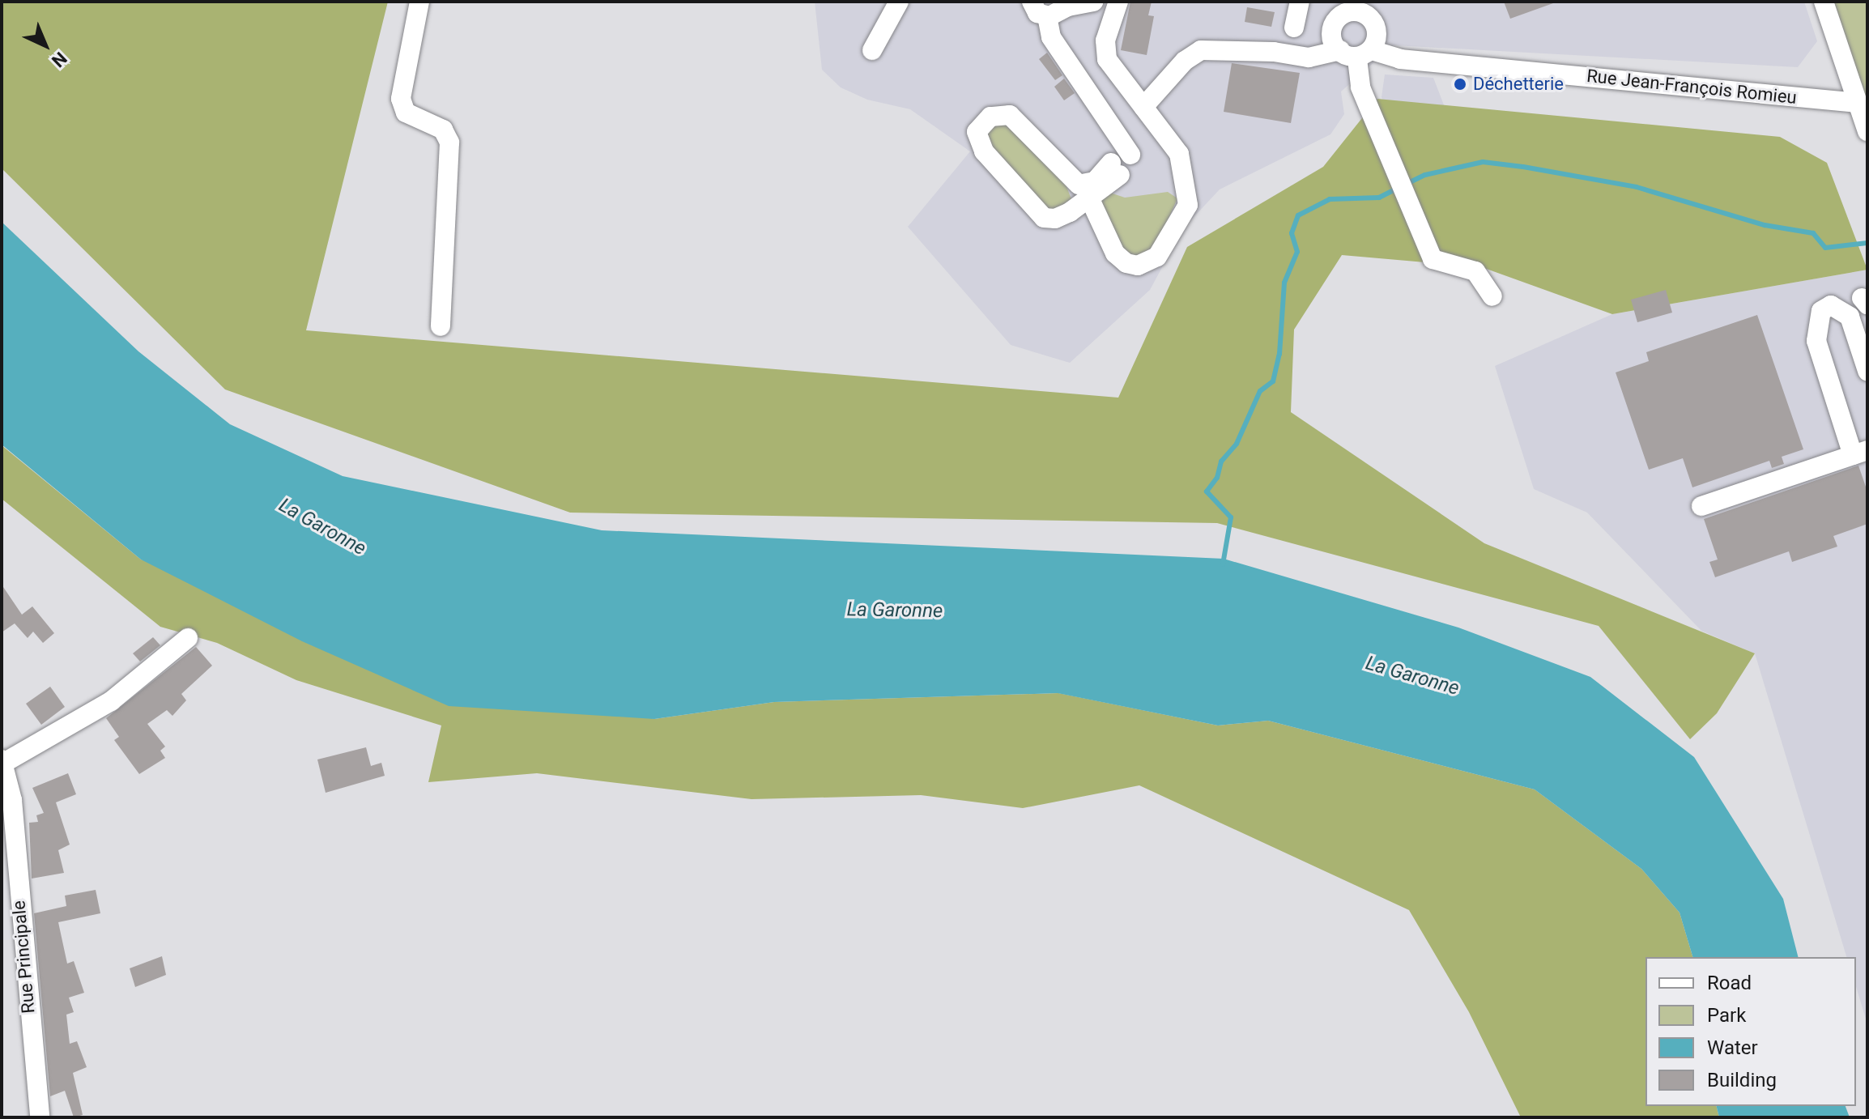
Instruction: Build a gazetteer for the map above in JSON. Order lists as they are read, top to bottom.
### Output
{
  "streets": {
    "street": ["Rue Jean-François Romieu", "Rue Principale"]
  },
  "water": ["La Garonne"],
  "places": ["Déchetterie"],
  "legend": [
    "Road",
    "Park",
    "Water",
    "Building"
  ],
  "north": "bottom right"
}
